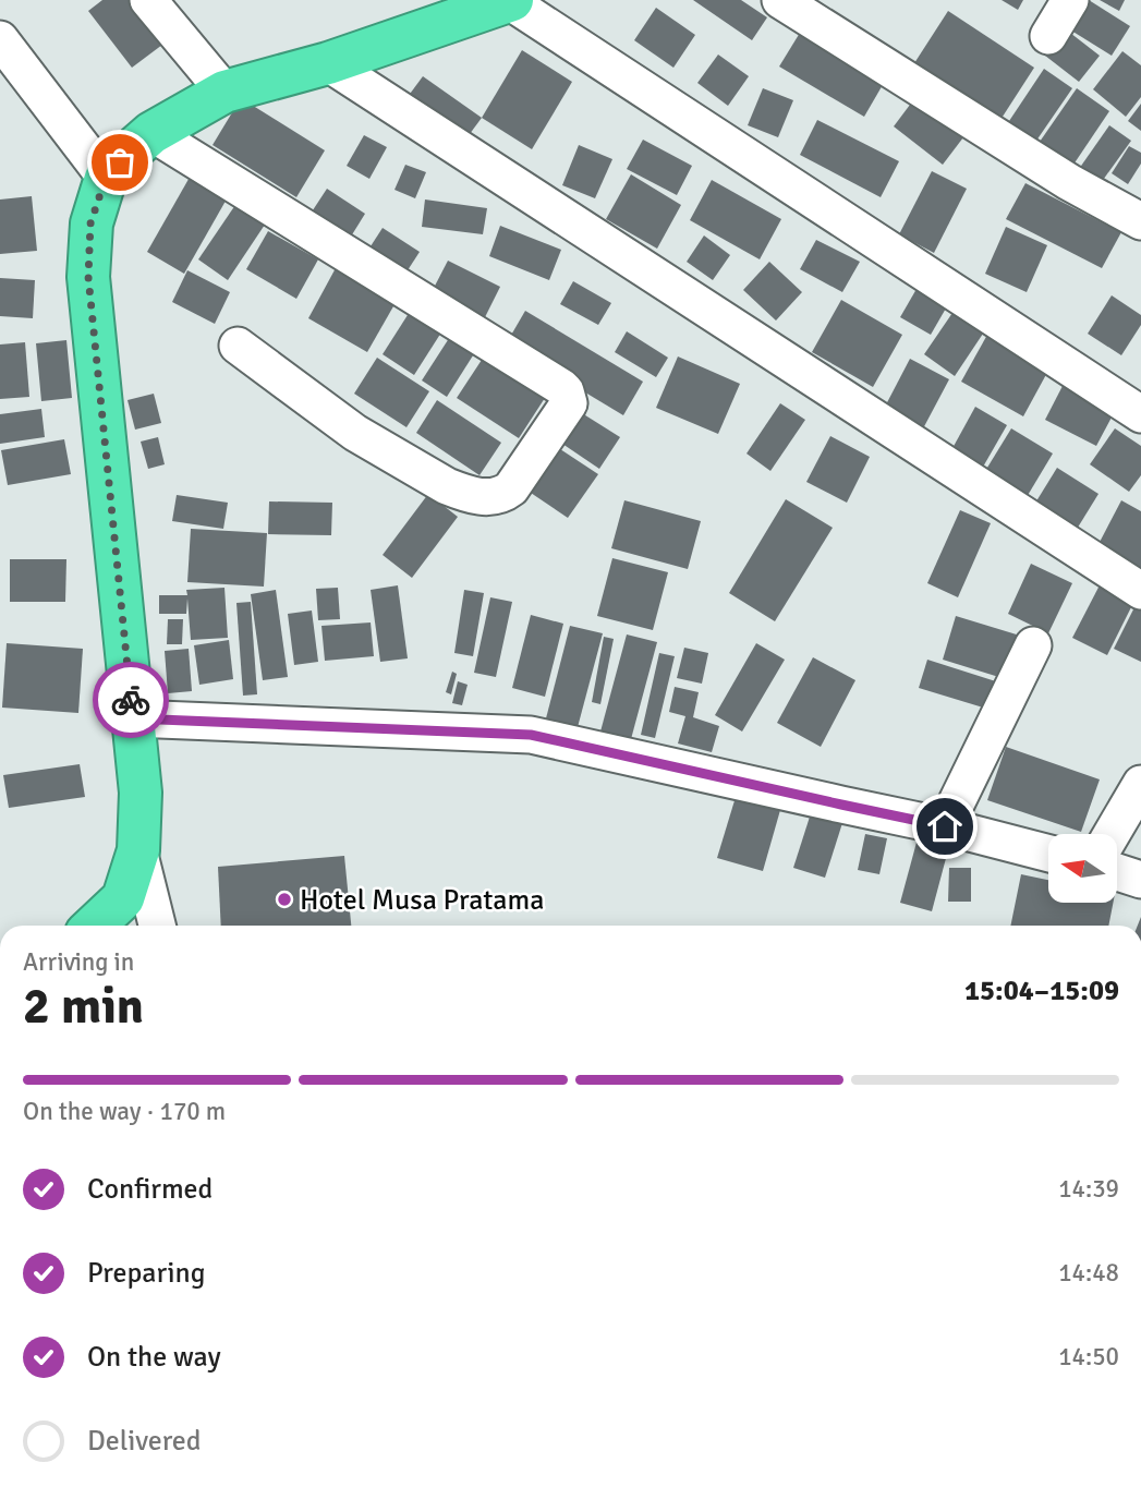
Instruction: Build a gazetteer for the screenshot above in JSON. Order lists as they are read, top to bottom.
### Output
{
  "places": ["Hotel Musa Pratama"],
  "north": "left",
  "page": {
    "heading": ["2 min", "Arriving in", "15:04–15:09"],
    "bar": "On the way · 170 m",
    "list": [
      ["Confirmed", "14:39"],
      ["Preparing", "14:48"],
      ["On the way", "14:50"],
      "Delivered"
    ]
  }
}
